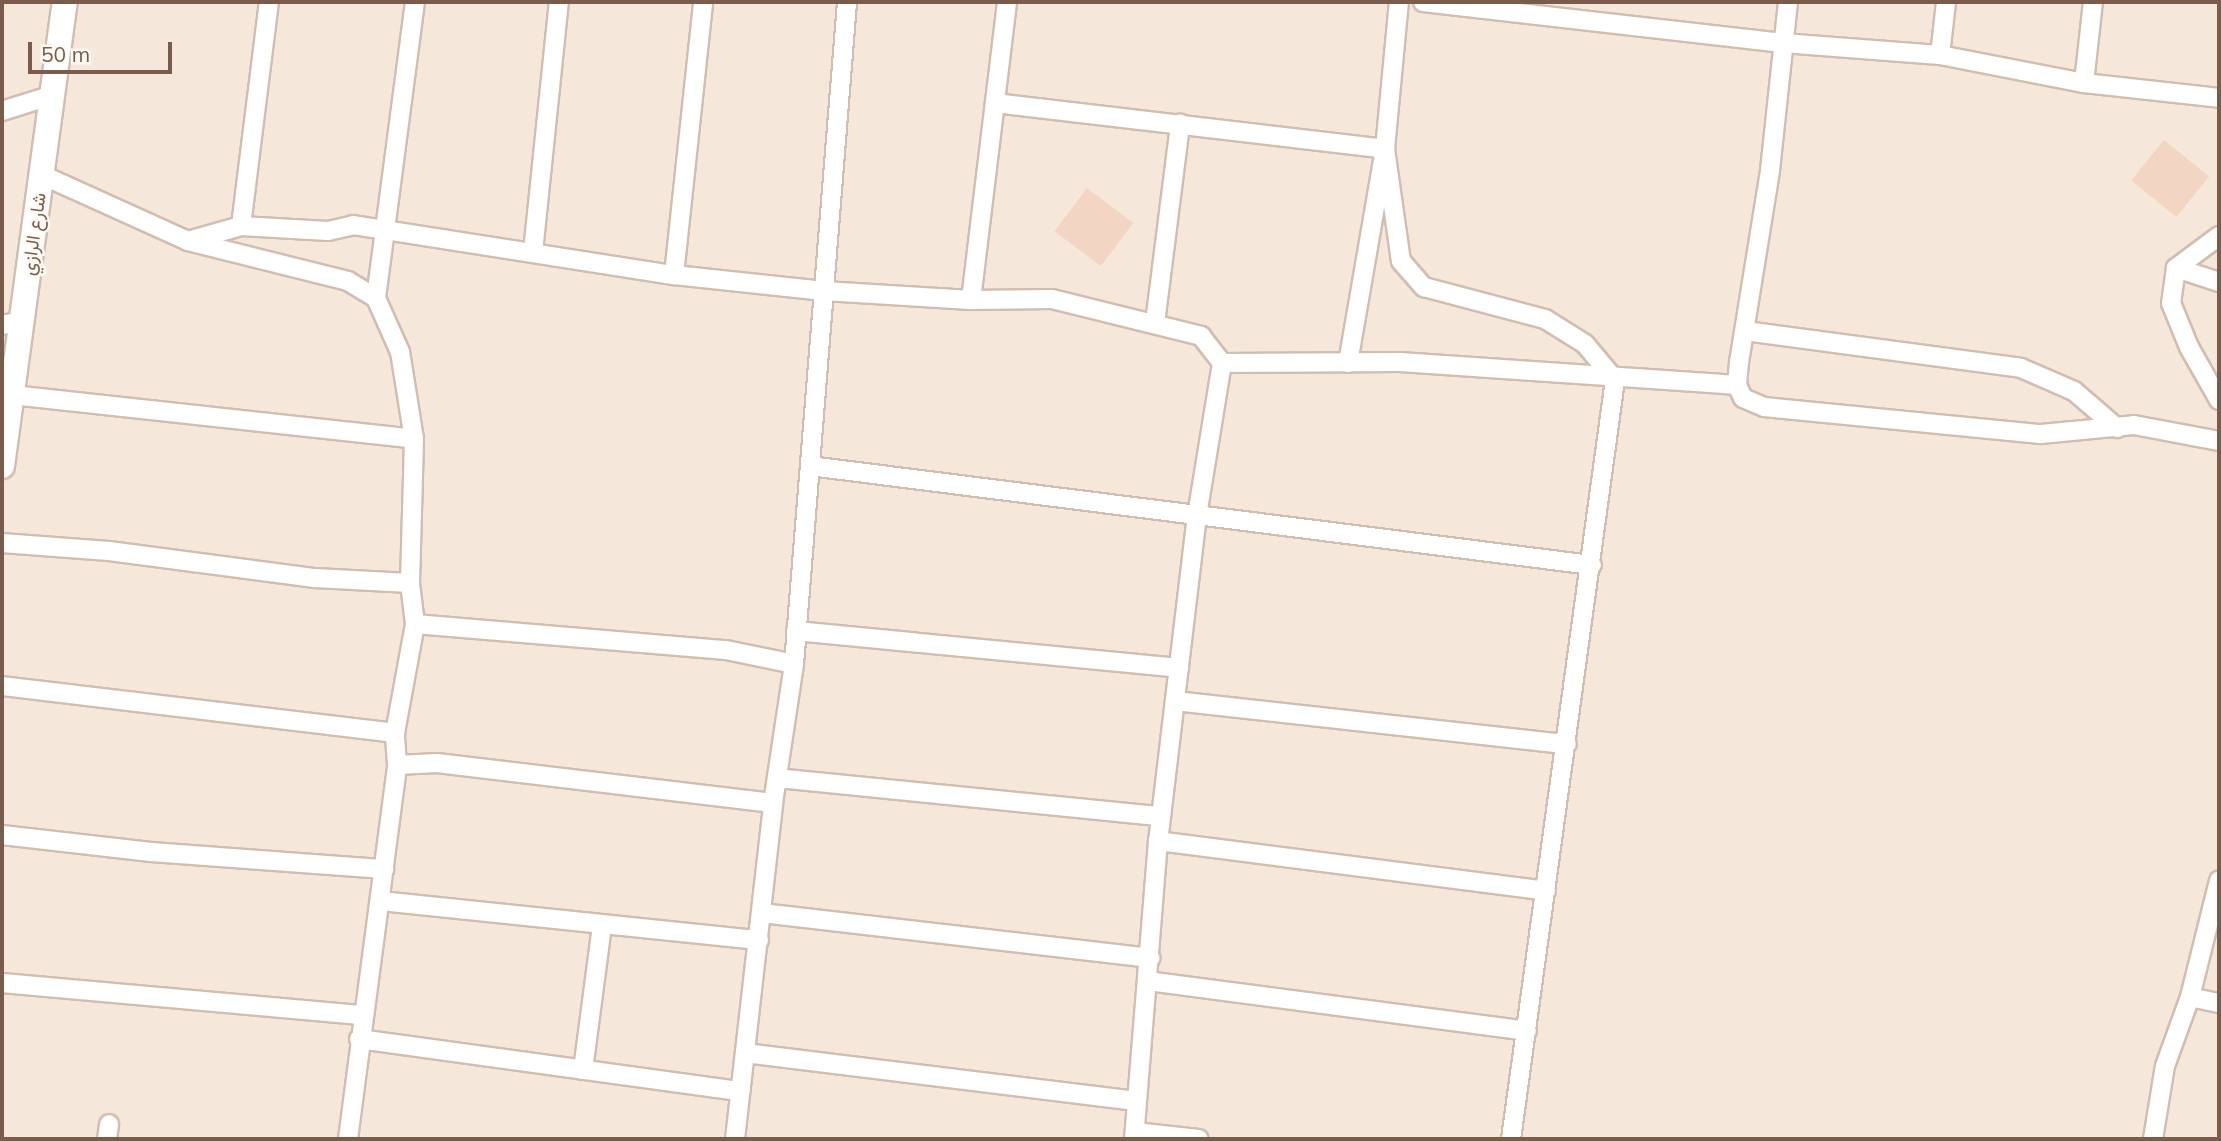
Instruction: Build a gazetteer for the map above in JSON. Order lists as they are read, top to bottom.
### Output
{
  "streets": {
    "street": ["شارع الرازي"]
  },
  "scale_bar": "50 m"
}
